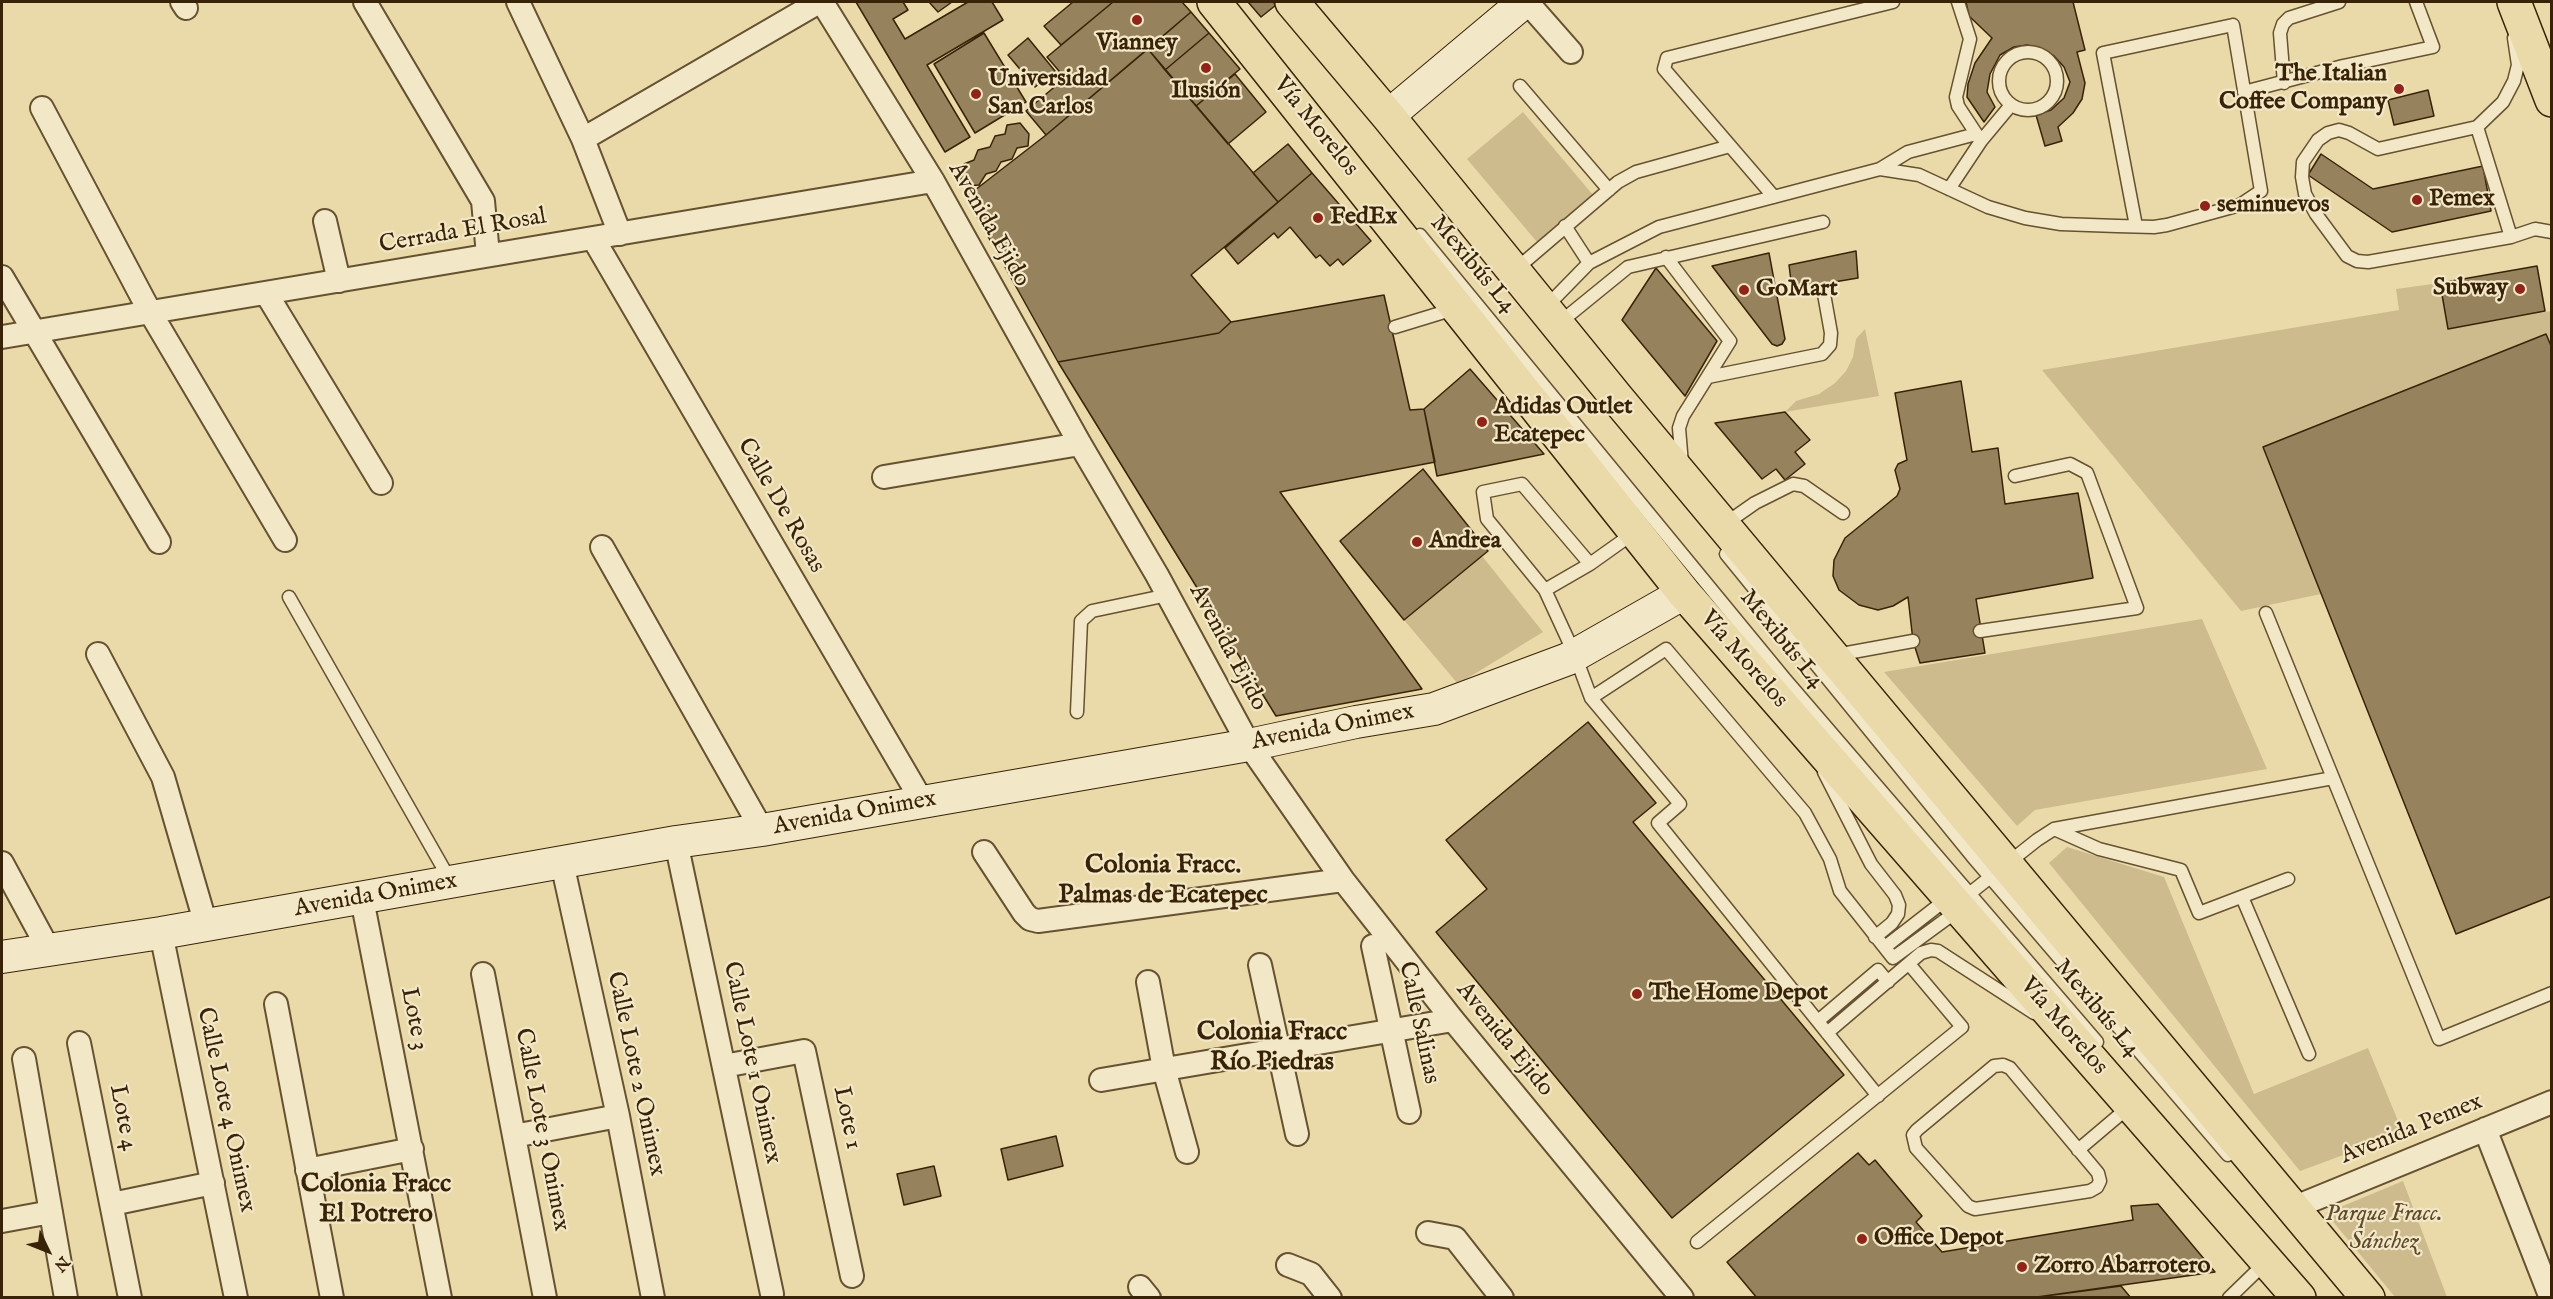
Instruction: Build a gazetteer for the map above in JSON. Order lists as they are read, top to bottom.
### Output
{
  "streets": {
    "main road": ["Vía Morelos"],
    "street": [
      "Avenida Ejido",
      "Cerrada El Rosal",
      "Calle De Rosas",
      "Avenida Onimex",
      "Lote 3",
      "Calle Salinas",
      "Calle Lote 1 Onimex",
      "Calle Lote 2 Onimex",
      "Calle Lote 4 Onimex",
      "Lote 4",
      "Lote 1",
      "Calle Lote 3 Onimex",
      "Avenida Pemex"
    ],
    "lane": ["Mexibús L4"]
  },
  "crossings": [
    ["Vía Morelos", "Mexibús L4"],
    ["Vía Morelos", "Avenida Onimex"],
    ["Avenida Ejido", "Cerrada El Rosal"],
    ["Avenida Ejido", "Avenida Onimex"],
    ["Cerrada El Rosal", "Calle De Rosas"],
    ["Calle De Rosas", "Avenida Onimex"],
    ["Avenida Onimex", "Lote 3"],
    ["Avenida Onimex", "Calle Lote 1 Onimex"],
    ["Avenida Onimex", "Calle Lote 2 Onimex"],
    ["Avenida Onimex", "Calle Lote 4 Onimex"],
    ["Calle Lote 1 Onimex", "Lote 1"]
  ],
  "districts": ["Colonia Fracc. Palmas de Ecatepec", "Colonia Fracc Río Piedras", "Colonia Fracc El Potrero"],
  "parks": ["Parque Fracc. Sánchez"],
  "places": [
    "Vianney",
    "Ilusión",
    "The Italian Coffee Company",
    "Universidad San Carlos",
    "Pemex",
    "seminuevos",
    "FedEx",
    "Subway",
    "GoMart",
    "Adidas Outlet Ecatepec",
    "Andrea",
    "The Home Depot",
    "Office Depot",
    "Zorro Abarrotero"
  ],
  "north": "bottom right"
}
